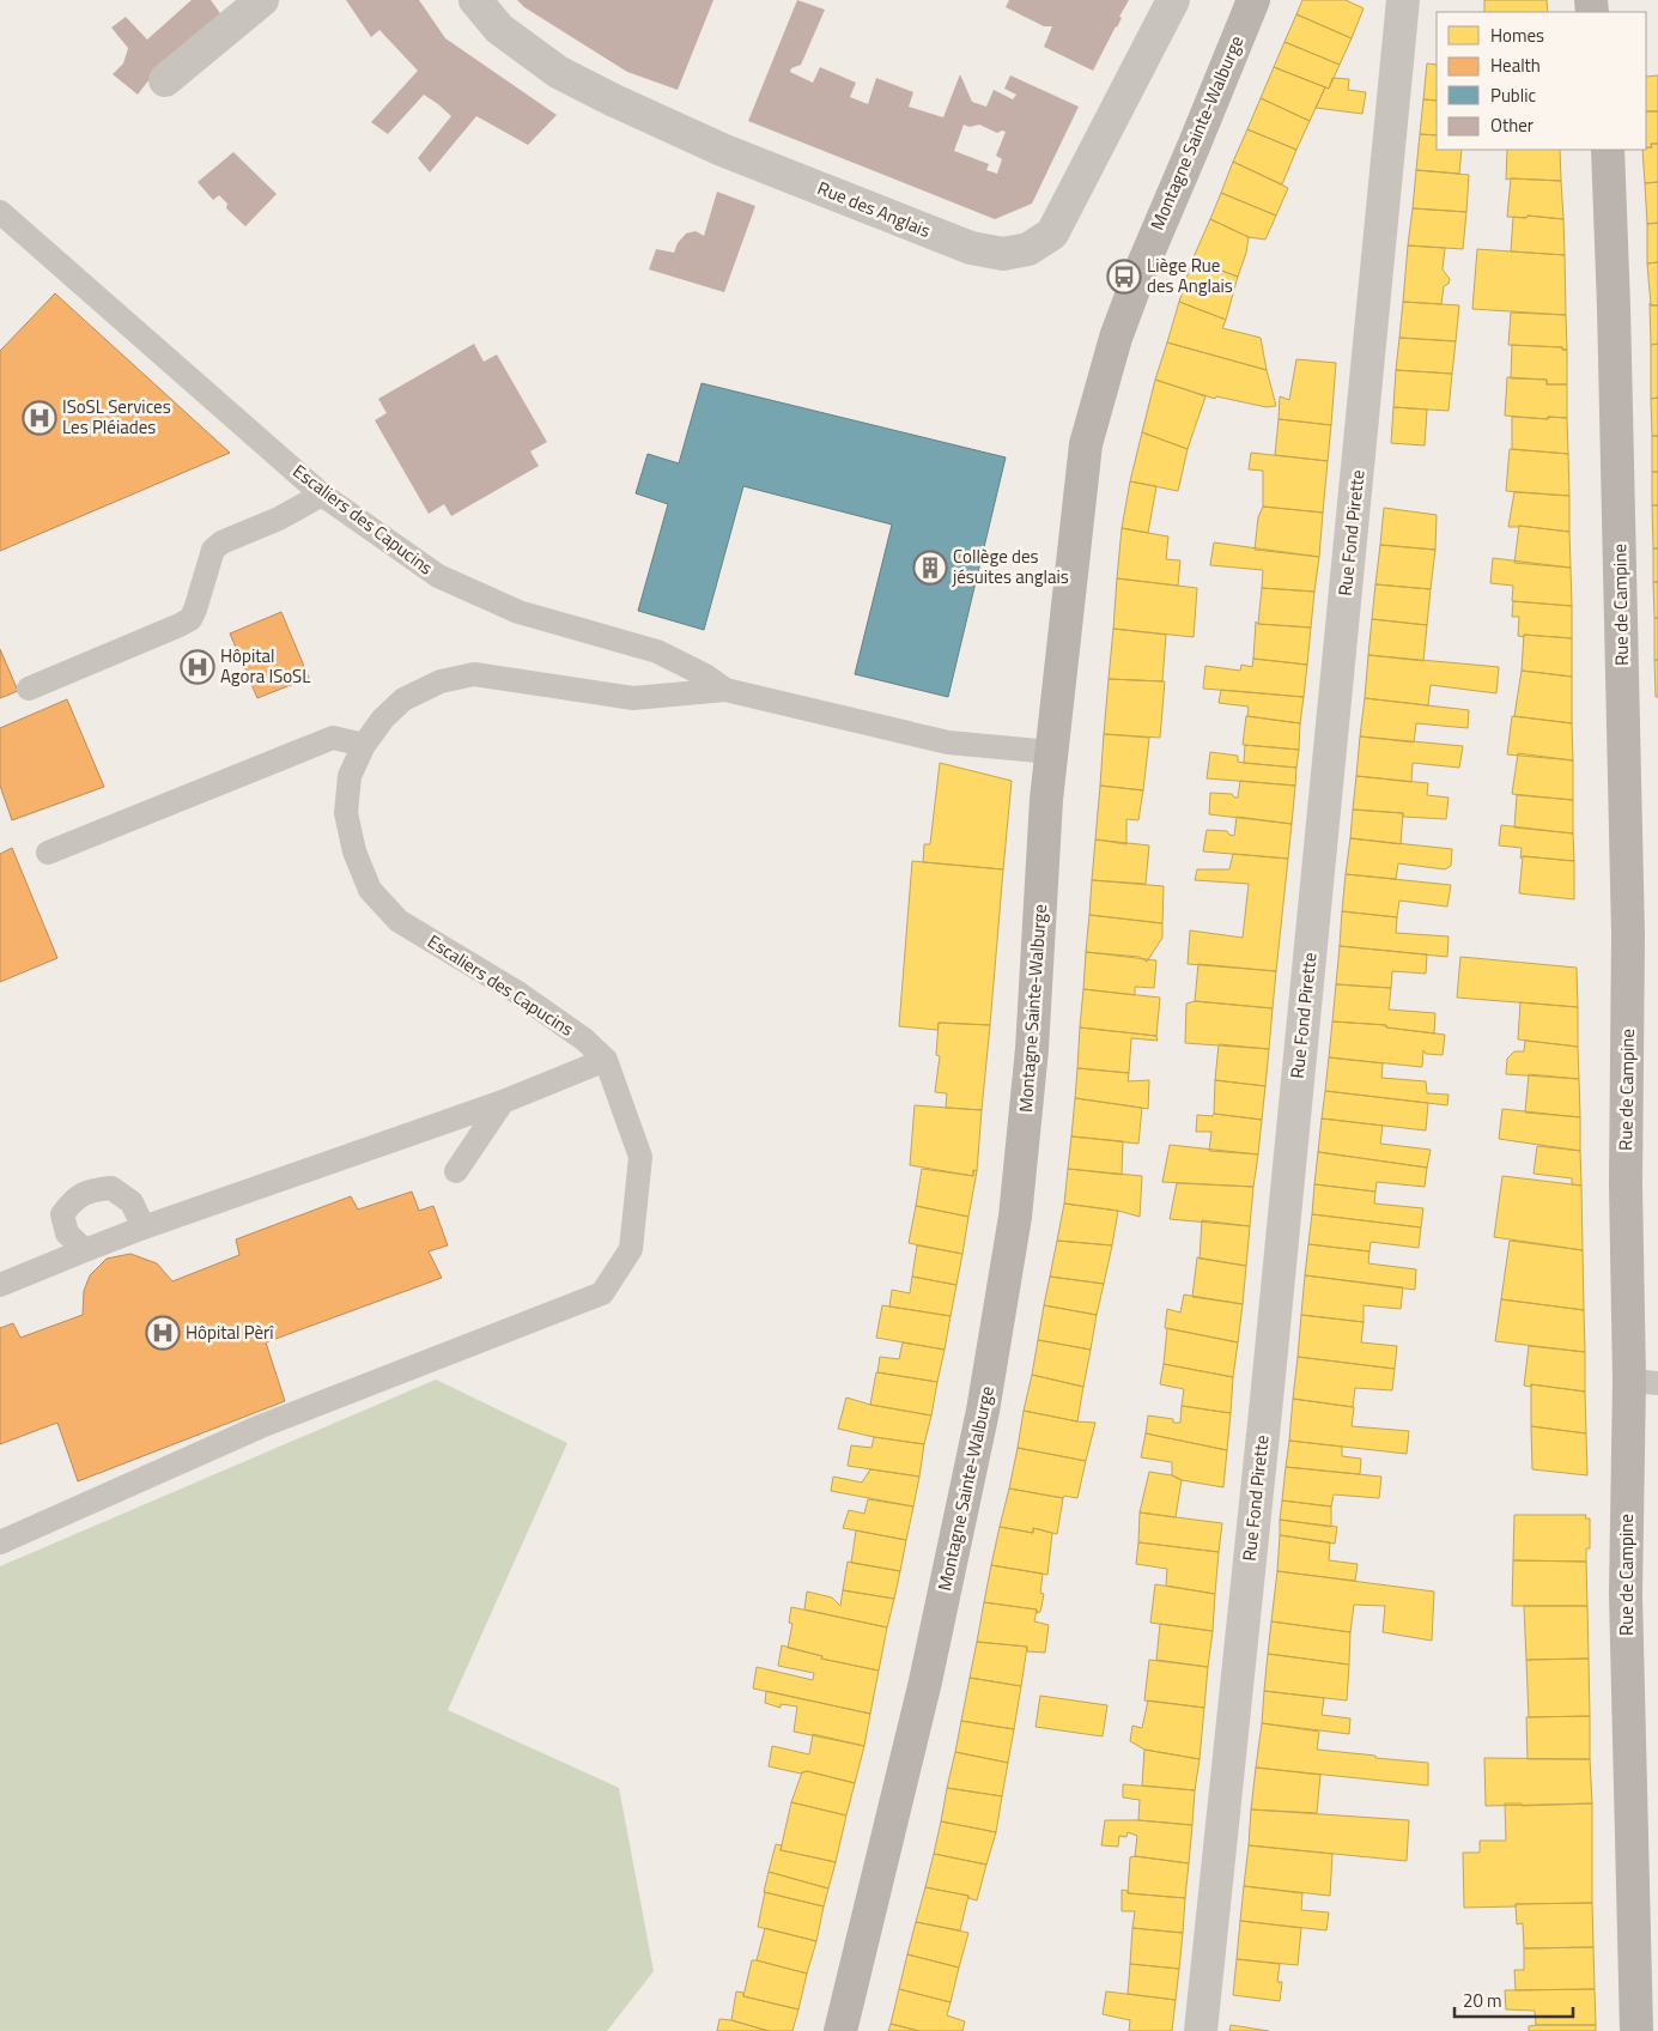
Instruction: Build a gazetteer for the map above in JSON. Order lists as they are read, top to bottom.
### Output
{
  "streets": {
    "street": [
      "Montagne Sainte-Walburge",
      "Rue des Anglais",
      "Rue Fond Pirette",
      "Rue de Campine"
    ],
    "lane": ["Escaliers des Capucins"]
  },
  "crossings": [
    ["Montagne Sainte-Walburge", "Escaliers des Capucins"]
  ],
  "places": {
    "bus stop": ["Liège Rue des Anglais"],
    "hospital": ["ISoSL Services Les Pléiades", "Hôpital Agora ISoSL", "Hôpital Pèrî"],
    "building": ["Collège des jésuites anglais"]
  },
  "legend": [
    "Homes",
    "Health",
    "Public",
    "Other"
  ],
  "scale_bar": "20 m"
}
